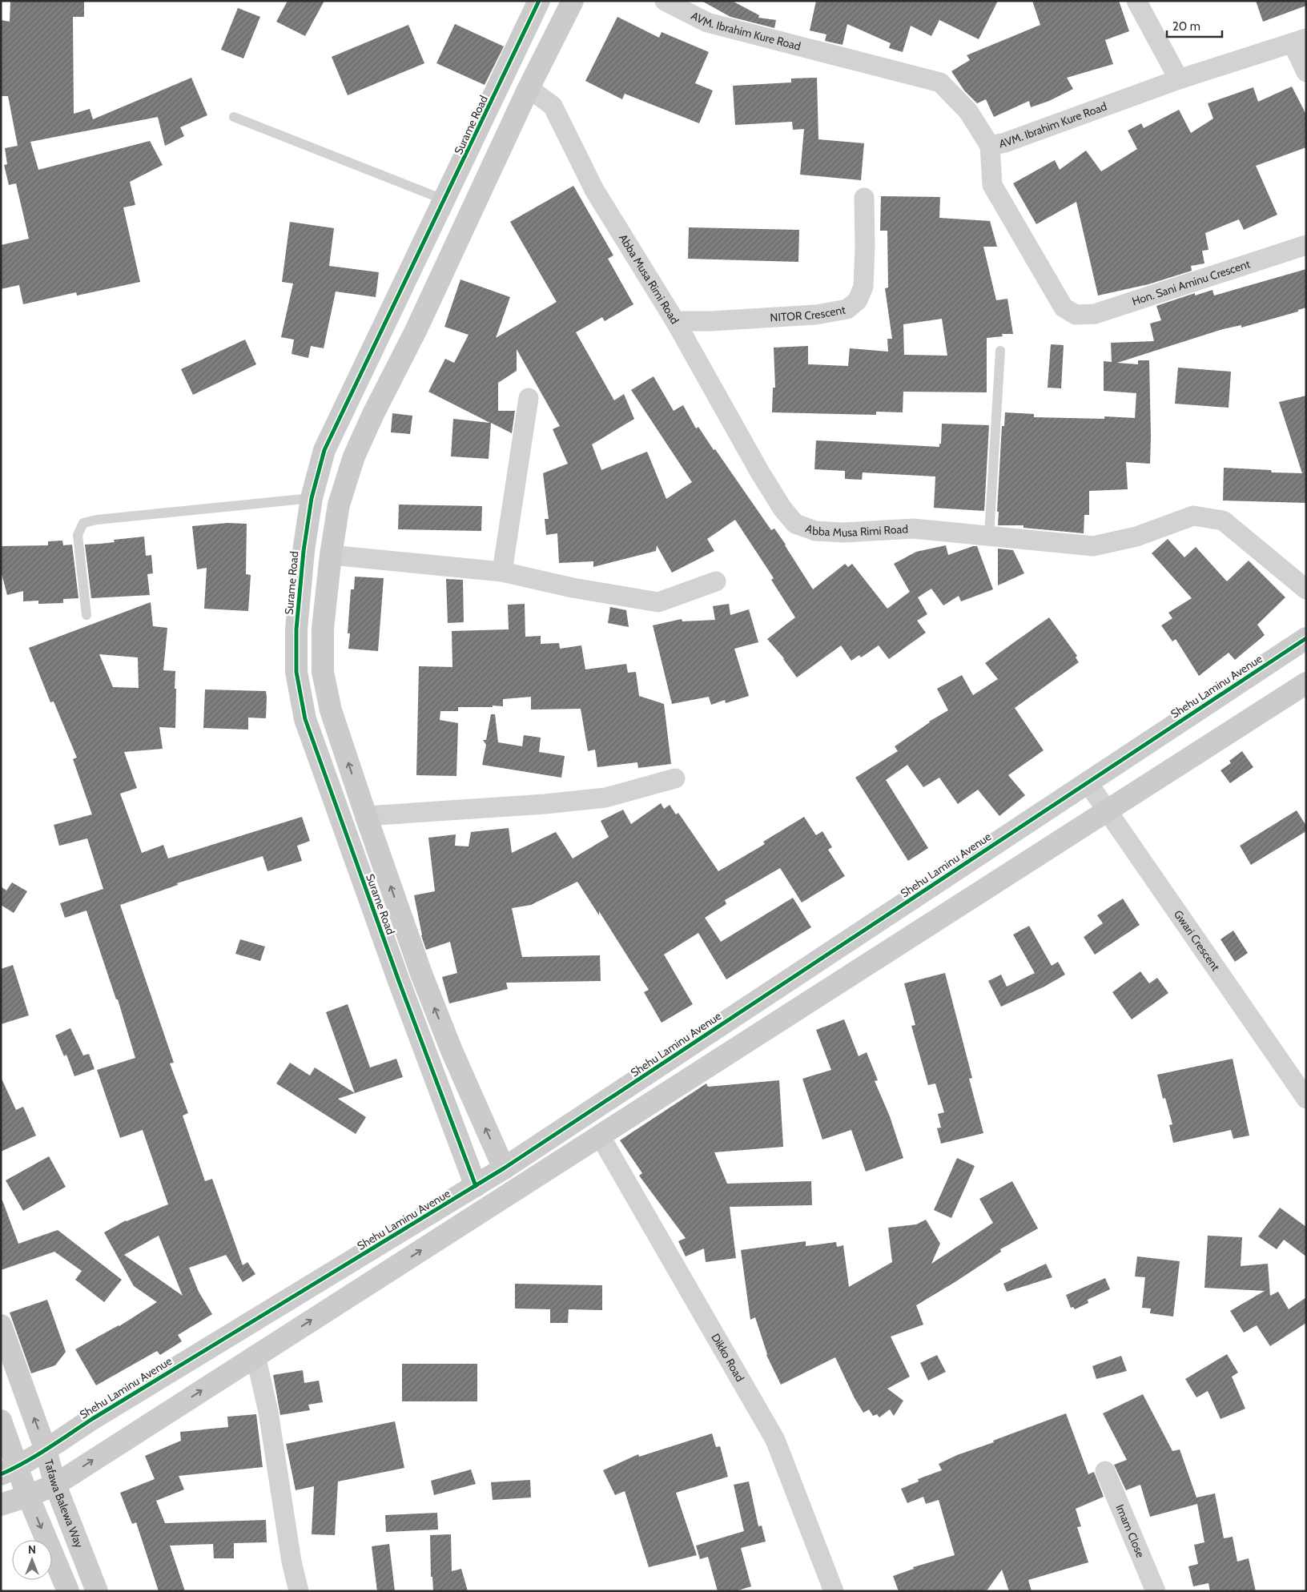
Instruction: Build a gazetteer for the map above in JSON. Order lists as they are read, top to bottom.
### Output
{
  "streets": {
    "street": [
      "AVM. Ibrahim Kure Road",
      "Surame Road",
      "Abba Musa Rimi Road",
      "Hon. Sani Aminu Crescent",
      "NITOR Crescent",
      "Shehu Laminu Avenue",
      "Gwari Crescent",
      "Dikko Road",
      "Tafawa Balewa Way",
      "Imam Close"
    ]
  },
  "crossings": [
    ["AVM. Ibrahim Kure Road", "Hon. Sani Aminu Crescent"],
    ["Surame Road", "Abba Musa Rimi Road"],
    ["Surame Road", "Shehu Laminu Avenue"],
    ["Abba Musa Rimi Road", "NITOR Crescent"],
    ["Shehu Laminu Avenue", "Gwari Crescent"],
    ["Shehu Laminu Avenue", "Tafawa Balewa Way"]
  ],
  "scale_bar": "20 m",
  "north": "top"
}
